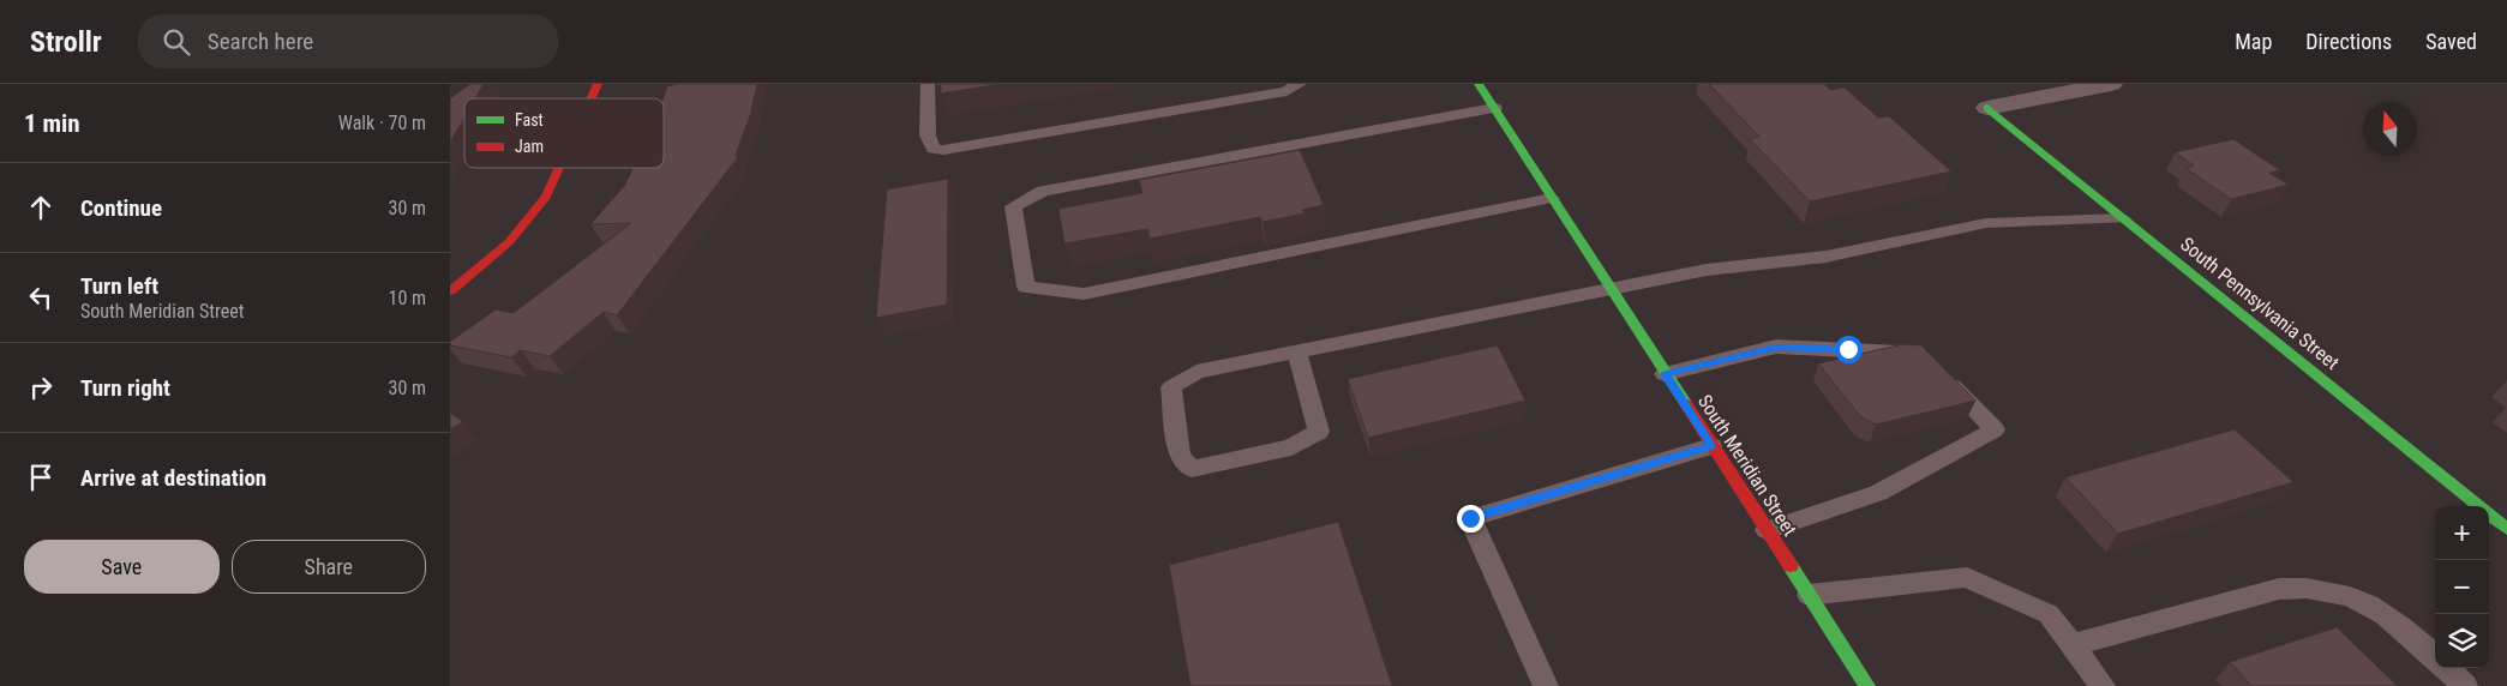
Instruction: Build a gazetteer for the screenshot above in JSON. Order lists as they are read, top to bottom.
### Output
{
  "streets": {
    "street": ["South Pennsylvania Street", "South Meridian Street"]
  },
  "legend": ["Fast", "Jam"],
  "north": "top",
  "page": {
    "header": "Strollr",
    "search": "Search here",
    "nav": ["Map", "Directions", "Saved"],
    "heading": ["1 min", "Walk · 70 m"],
    "list": [
      ["Continue", "30 m"],
      ["Turn left", "South Meridian Street", "10 m"],
      ["Turn right", "30 m"],
      "Arrive at destination"
    ],
    "map_buttons": ["+", "−"],
    "buttons": ["Save", "Share"]
  }
}
